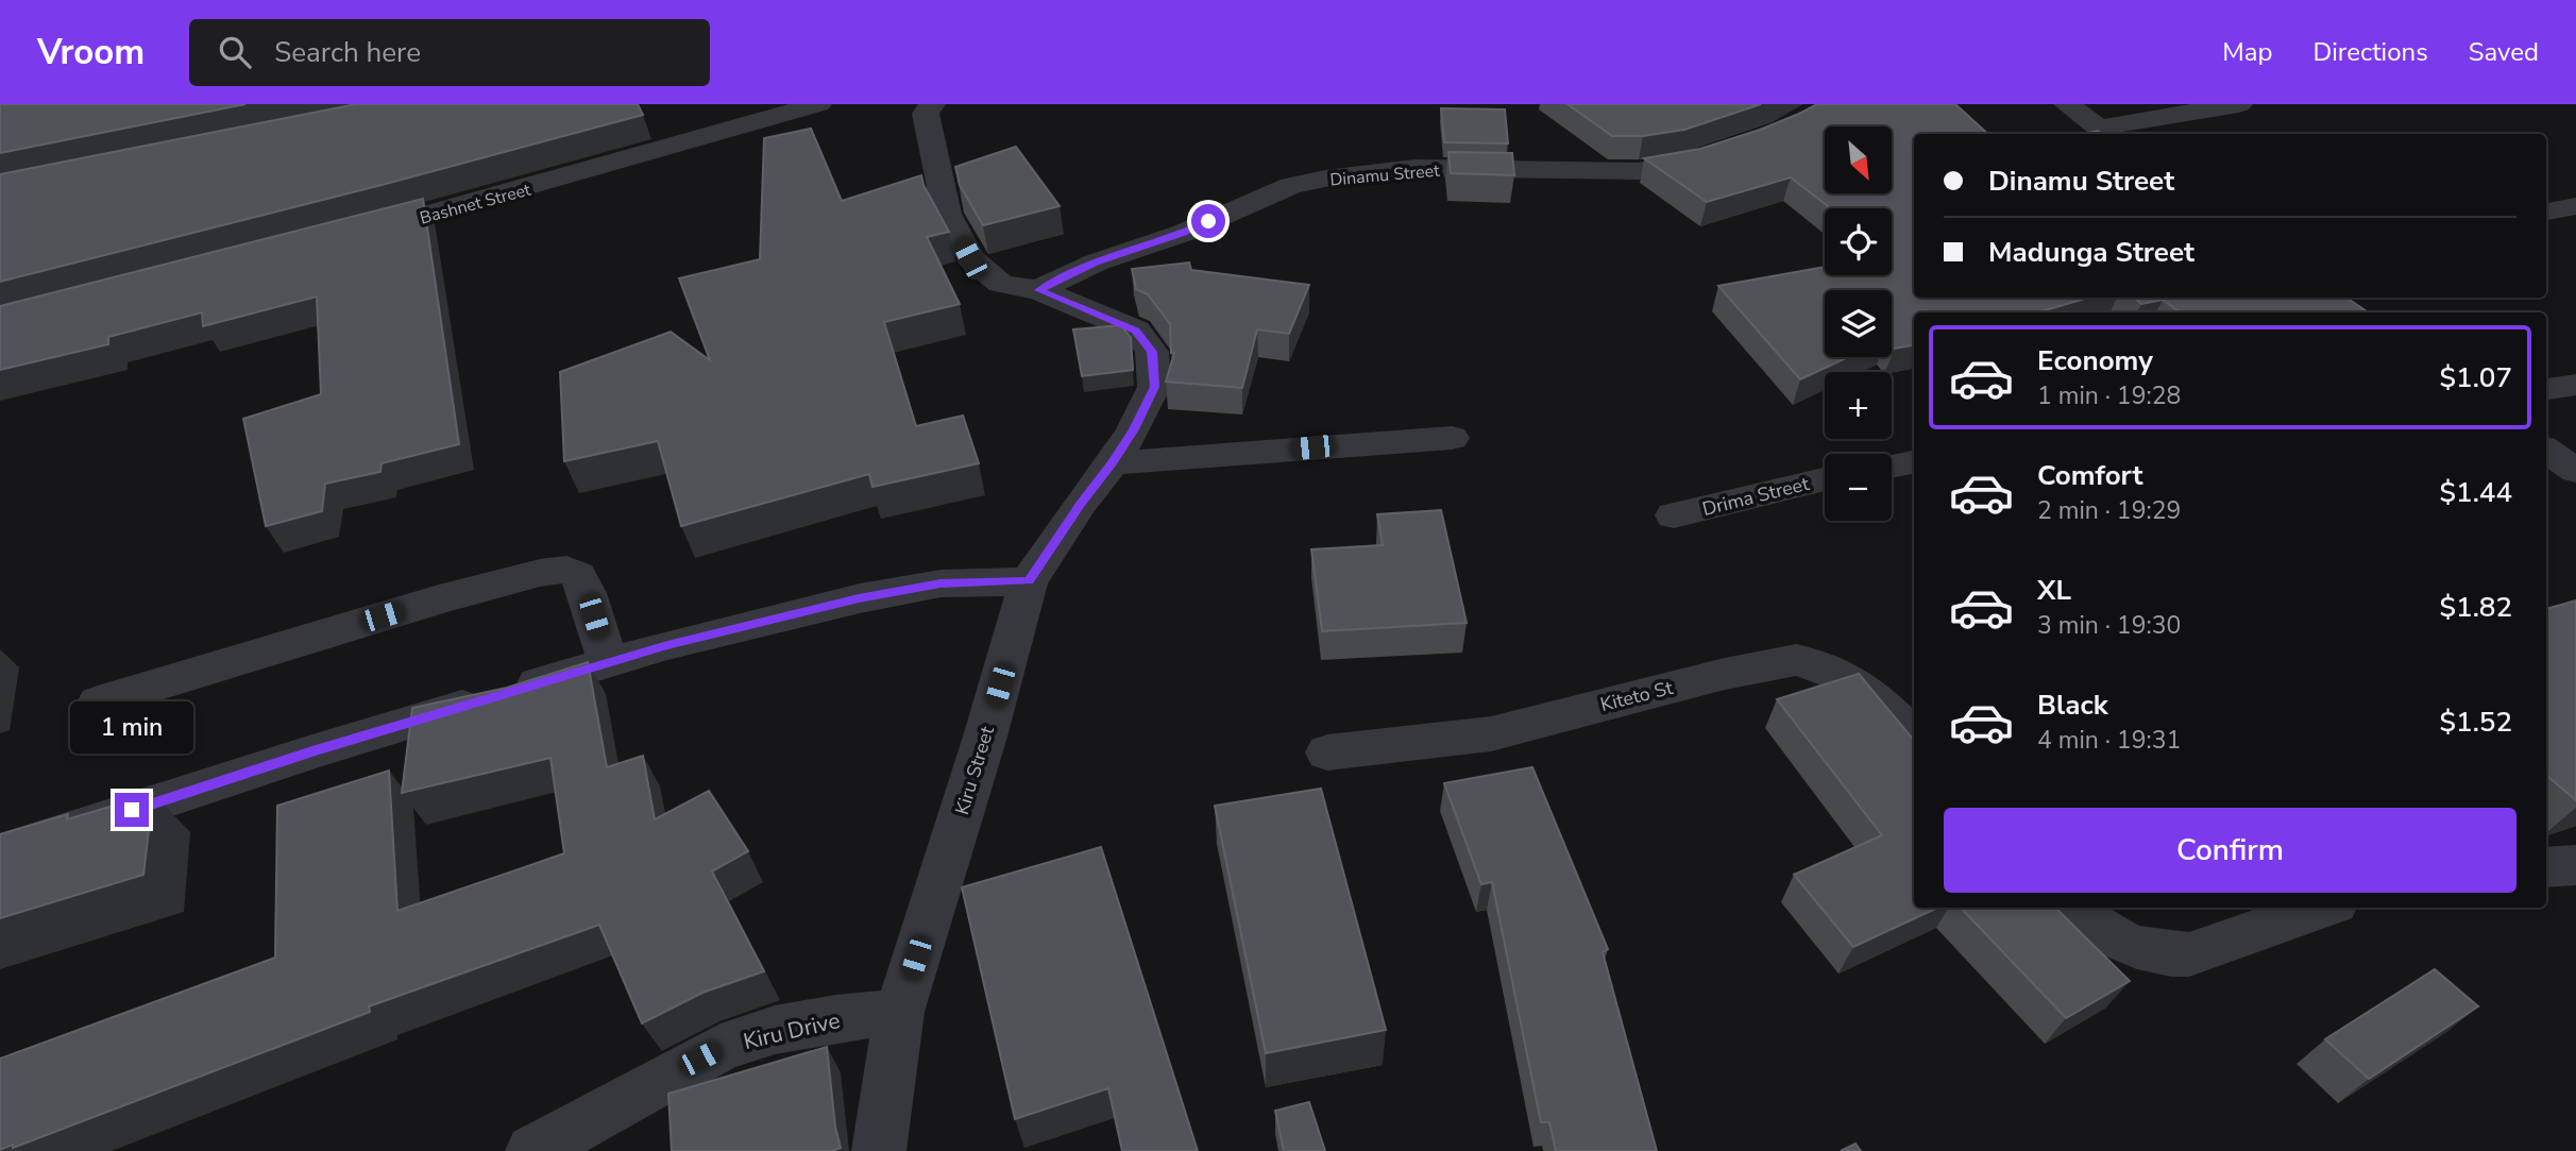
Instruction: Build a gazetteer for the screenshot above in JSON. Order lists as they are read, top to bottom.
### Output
{
  "streets": {
    "street": [
      "Dinamu Street",
      "Bashnet Street",
      "Drima Street",
      "Kiteto St",
      "Kiru Street",
      "Kiru Drive"
    ]
  },
  "crossings": [
    ["Dinamu Street", "Kiru Street"],
    ["Kiru Street", "Kiru Drive"]
  ],
  "north": "bottom right",
  "page": {
    "header": "Vroom",
    "search": "Search here",
    "nav": ["Map", "Directions", "Saved"],
    "map_buttons": ["+", "−"],
    "banner": ["Dinamu Street", "Madunga Street"],
    "list": [
      {
        "name": "Economy",
        "note": "1 min · 19:28",
        "value": "$1.07"
      },
      {
        "name": "Comfort",
        "note": "2 min · 19:29",
        "value": "$1.44"
      },
      {
        "name": "XL",
        "note": "3 min · 19:30",
        "value": "$1.82"
      },
      {
        "name": "Black",
        "note": "4 min · 19:31",
        "value": "$1.52"
      }
    ],
    "bubble": "1 min",
    "buttons": "Confirm"
  }
}
